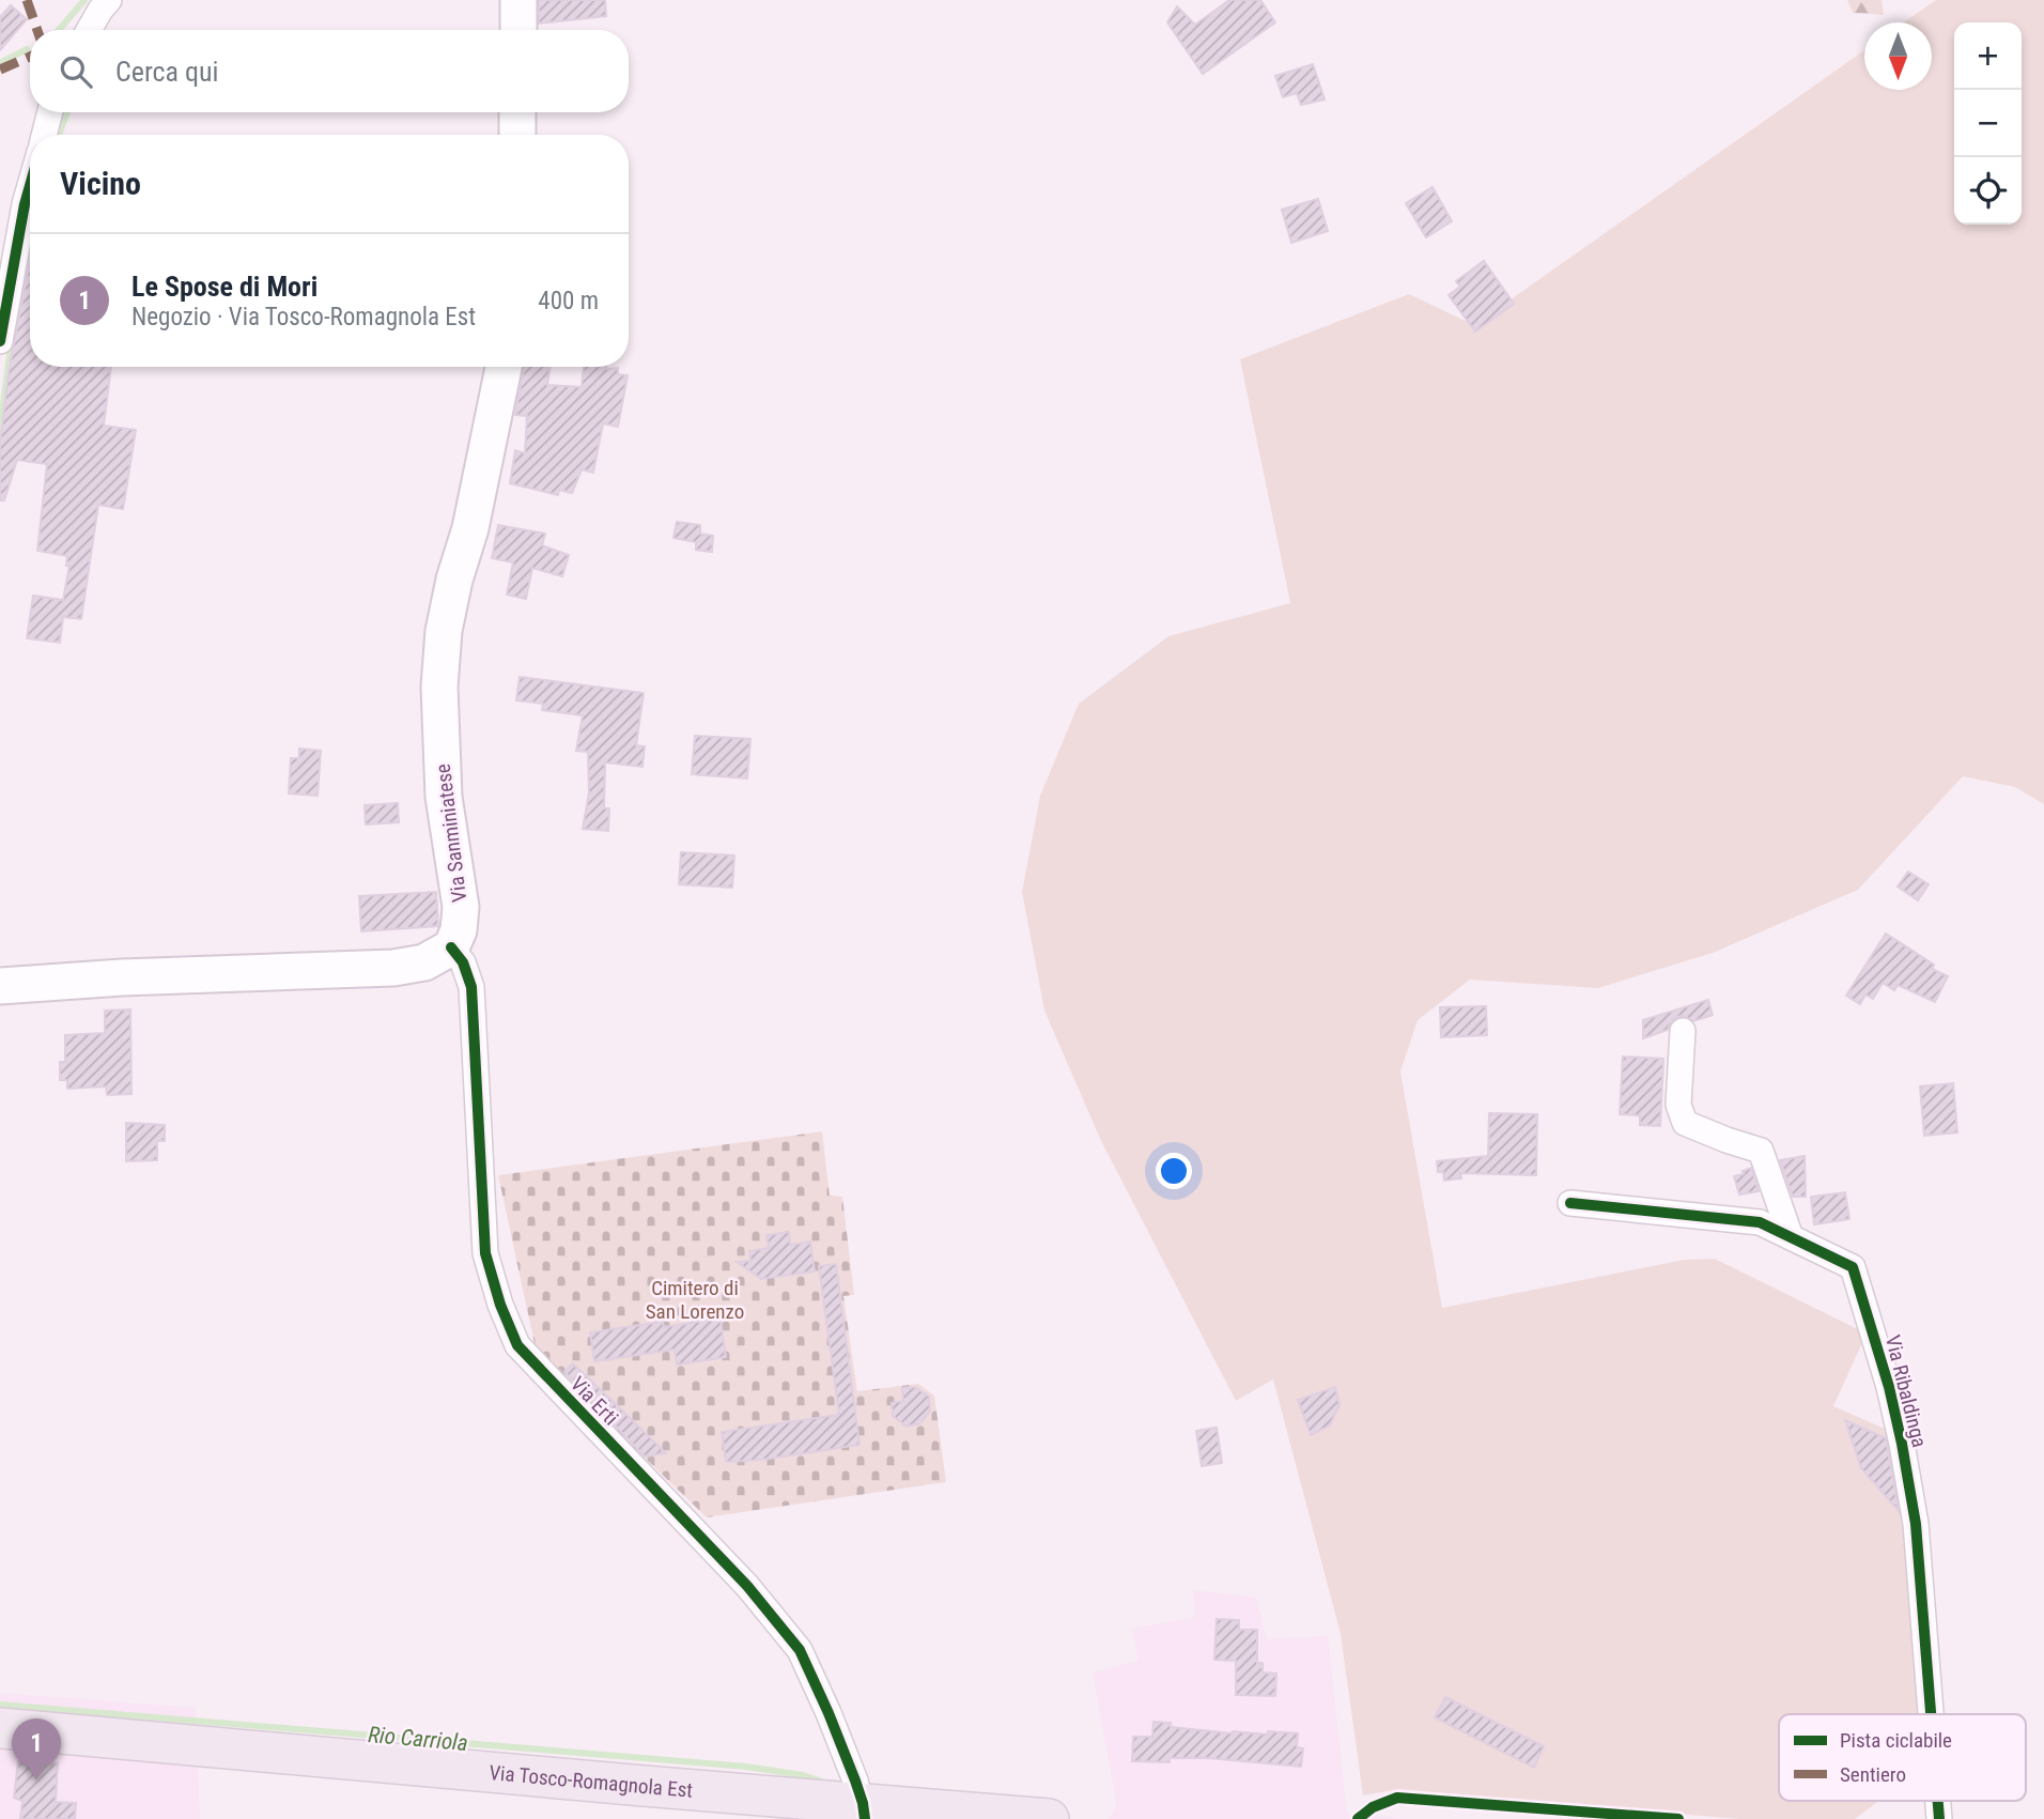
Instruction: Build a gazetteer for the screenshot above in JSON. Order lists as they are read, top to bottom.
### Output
{
  "streets": {
    "main road": ["Via Sanminiatese", "Via Tosco-Romagnola Est"],
    "street": ["Via Ribaldinga", "Via Erti"]
  },
  "crossings": [
    ["Via Sanminiatese", "Via Erti"],
    ["Via Erti", "Via Tosco-Romagnola Est"]
  ],
  "water": ["Rio Carriola"],
  "parks": ["Cimitero di San Lorenzo"],
  "legend": ["Pista ciclabile", "Sentiero"],
  "north": "bottom",
  "page": {
    "map_buttons": ["+", "−"],
    "search": "Cerca qui",
    "heading": "Vicino",
    "list": [
      {
        "mark": "1",
        "name": "Le Spose di Mori",
        "note": "Negozio · Via Tosco-Romagnola Est",
        "value": "400 m"
      }
    ],
    "pins": "1"
  }
}
